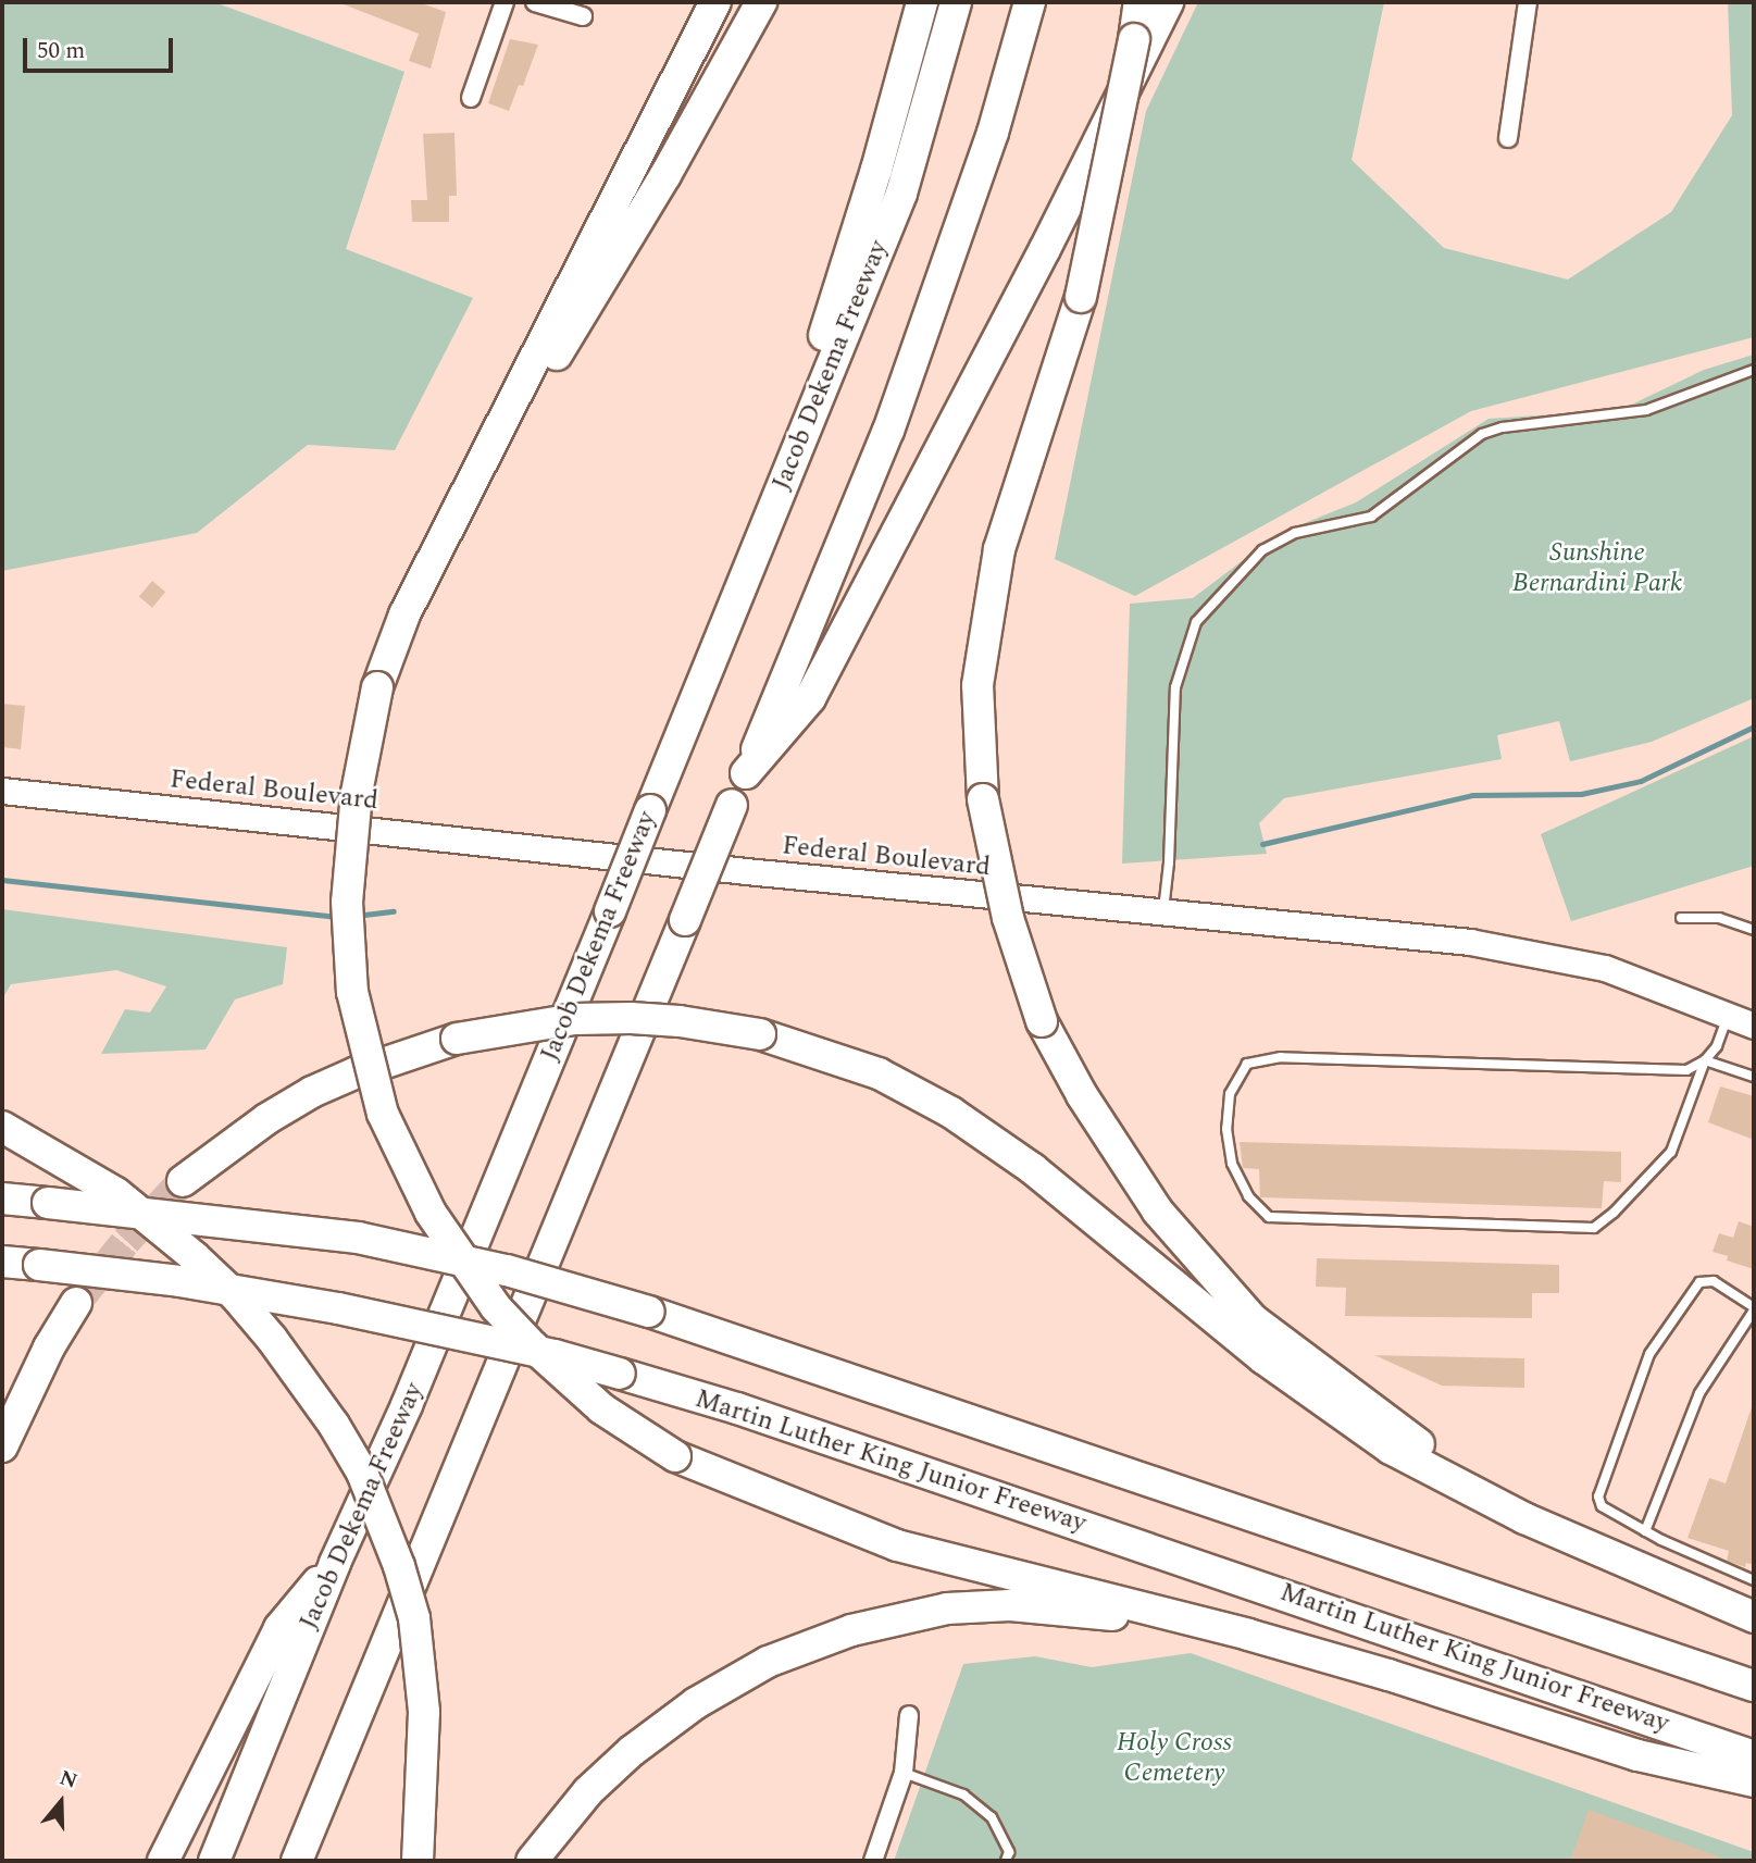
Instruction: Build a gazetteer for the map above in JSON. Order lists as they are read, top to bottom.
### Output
{
  "streets": {
    "highway": ["Jacob Dekema Freeway", "Martin Luther King Junior Freeway"],
    "main road": ["Federal Boulevard"]
  },
  "parks": ["Sunshine Bernardini Park", "Holy Cross Cemetery"],
  "scale_bar": "50 m",
  "north": "top"
}
